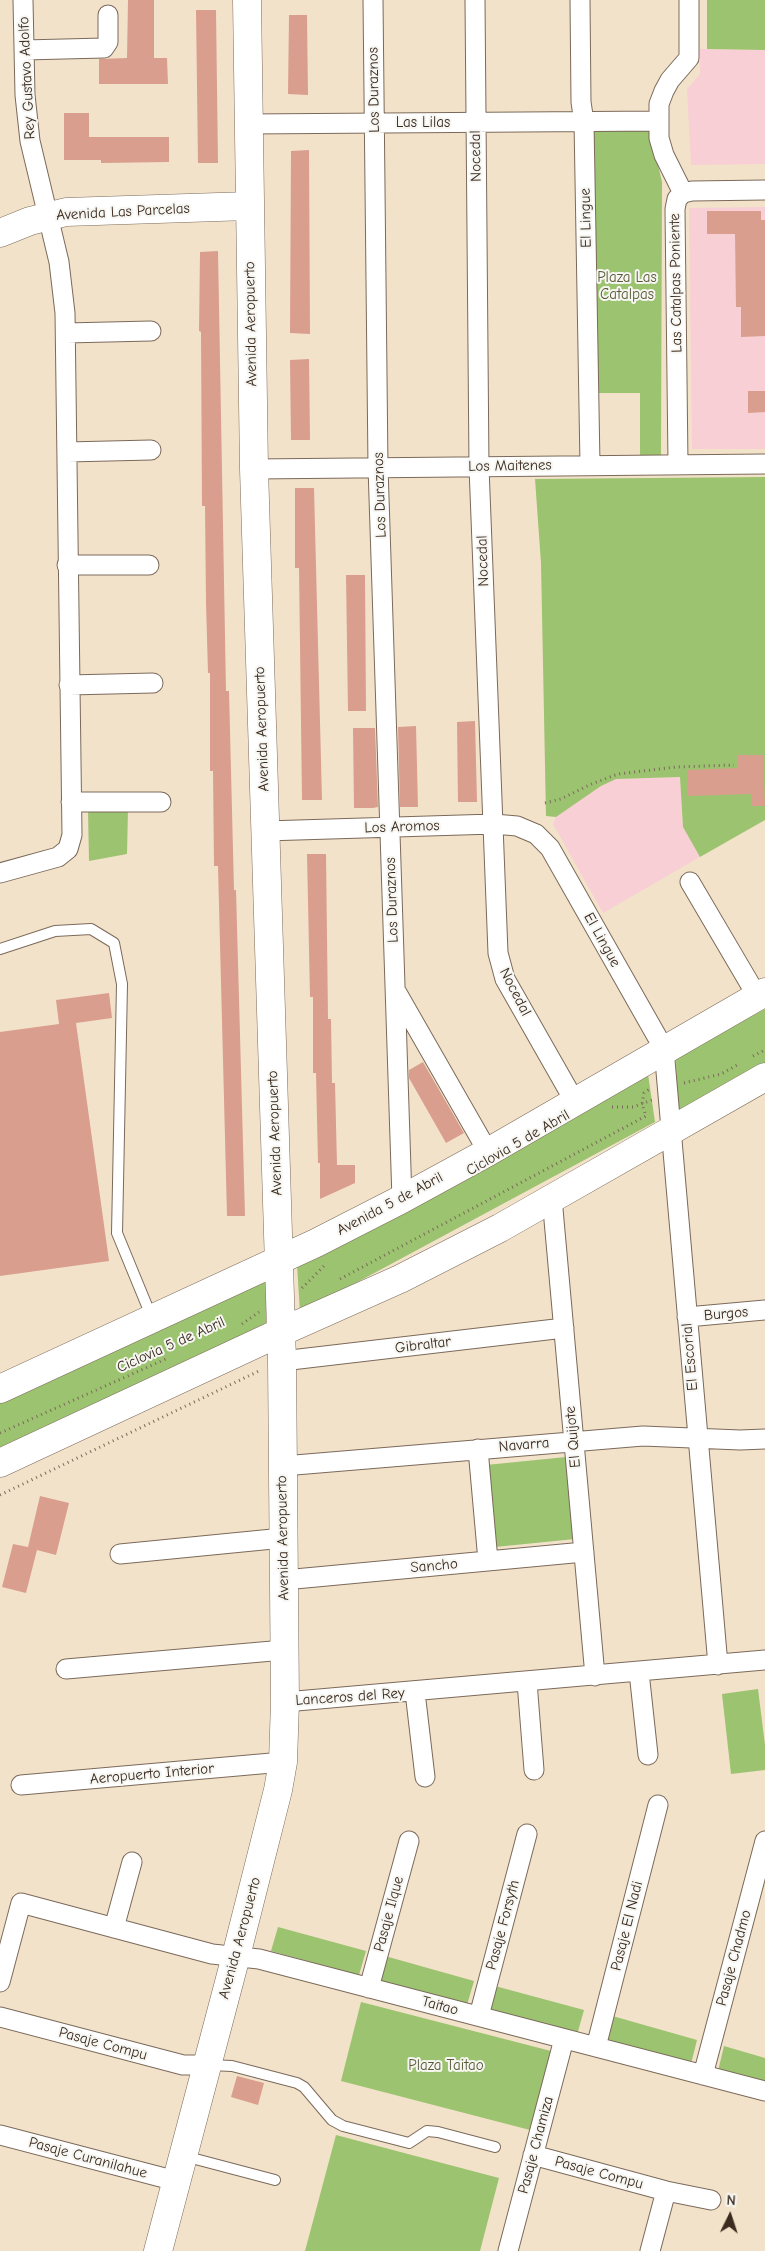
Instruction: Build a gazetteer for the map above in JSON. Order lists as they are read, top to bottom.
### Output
{
  "streets": {
    "street": [
      "Rey Gustavo Adolfo",
      "Los Duraznos",
      "Las Lilas",
      "Nocedal",
      "Avenida Las Parcelas",
      "El Lingue",
      "Las Catalpas Poniente",
      "Avenida Aeropuerto",
      "Los Maitenes",
      "Los Aromos",
      "Avenida 5 de Abril",
      "Burgos",
      "Gibraltar",
      "El Escorial",
      "El Quijote",
      "Navarra",
      "Sancho",
      "Lanceros del Rey",
      "Aeropuerto Interior",
      "Pasaje Ilque",
      "Pasaje Forsyth",
      "Pasaje El Nadi",
      "Pasaje Chadmo",
      "Taitao",
      "Pasaje Compu",
      "Pasaje Chamiza",
      "Pasaje Curanilahue"
    ],
    "path": ["Ciclovia 5 de Abril"]
  },
  "crossings": [
    ["Rey Gustavo Adolfo", "Avenida Las Parcelas"],
    ["Los Duraznos", "Las Lilas"],
    ["Los Duraznos", "Los Maitenes"],
    ["Los Duraznos", "Los Aromos"],
    ["Los Duraznos", "Avenida 5 de Abril"],
    ["Las Lilas", "Nocedal"],
    ["Las Lilas", "El Lingue"],
    ["Las Lilas", "Las Catalpas Poniente"],
    ["Las Lilas", "Avenida Aeropuerto"],
    ["Nocedal", "Los Maitenes"],
    ["Nocedal", "Los Aromos"],
    ["Nocedal", "Avenida 5 de Abril"],
    ["Avenida Las Parcelas", "Avenida Aeropuerto"],
    ["El Lingue", "Los Maitenes"],
    ["El Lingue", "Los Aromos"],
    ["El Lingue", "Avenida 5 de Abril"],
    ["El Lingue", "El Escorial"],
    ["Las Catalpas Poniente", "Los Maitenes"],
    ["Avenida Aeropuerto", "Los Maitenes"],
    ["Avenida Aeropuerto", "Los Aromos"],
    ["Avenida Aeropuerto", "Ciclovia 5 de Abril"],
    ["Avenida Aeropuerto", "Avenida 5 de Abril"],
    ["Avenida Aeropuerto", "Gibraltar"],
    ["Avenida Aeropuerto", "Navarra"],
    ["Avenida Aeropuerto", "Sancho"],
    ["Avenida Aeropuerto", "Lanceros del Rey"],
    ["Avenida Aeropuerto", "Aeropuerto Interior"],
    ["Avenida Aeropuerto", "Taitao"],
    ["Avenida Aeropuerto", "Pasaje Compu"],
    ["Avenida Aeropuerto", "Pasaje Curanilahue"],
    ["Ciclovia 5 de Abril", "Avenida 5 de Abril"],
    ["Avenida 5 de Abril", "El Escorial"],
    ["Burgos", "El Escorial"],
    ["Gibraltar", "El Quijote"],
    ["El Escorial", "Navarra"],
    ["El Escorial", "Lanceros del Rey"],
    ["El Quijote", "Navarra"],
    ["El Quijote", "Sancho"],
    ["El Quijote", "Lanceros del Rey"],
    ["Pasaje Ilque", "Taitao"],
    ["Pasaje Forsyth", "Taitao"],
    ["Pasaje El Nadi", "Taitao"],
    ["Pasaje Chadmo", "Taitao"],
    ["Taitao", "Pasaje Chamiza"],
    ["Pasaje Compu", "Pasaje Chamiza"]
  ],
  "parks": ["Plaza Las Catalpas", "Plaza Taitao"],
  "north": "top"
}
